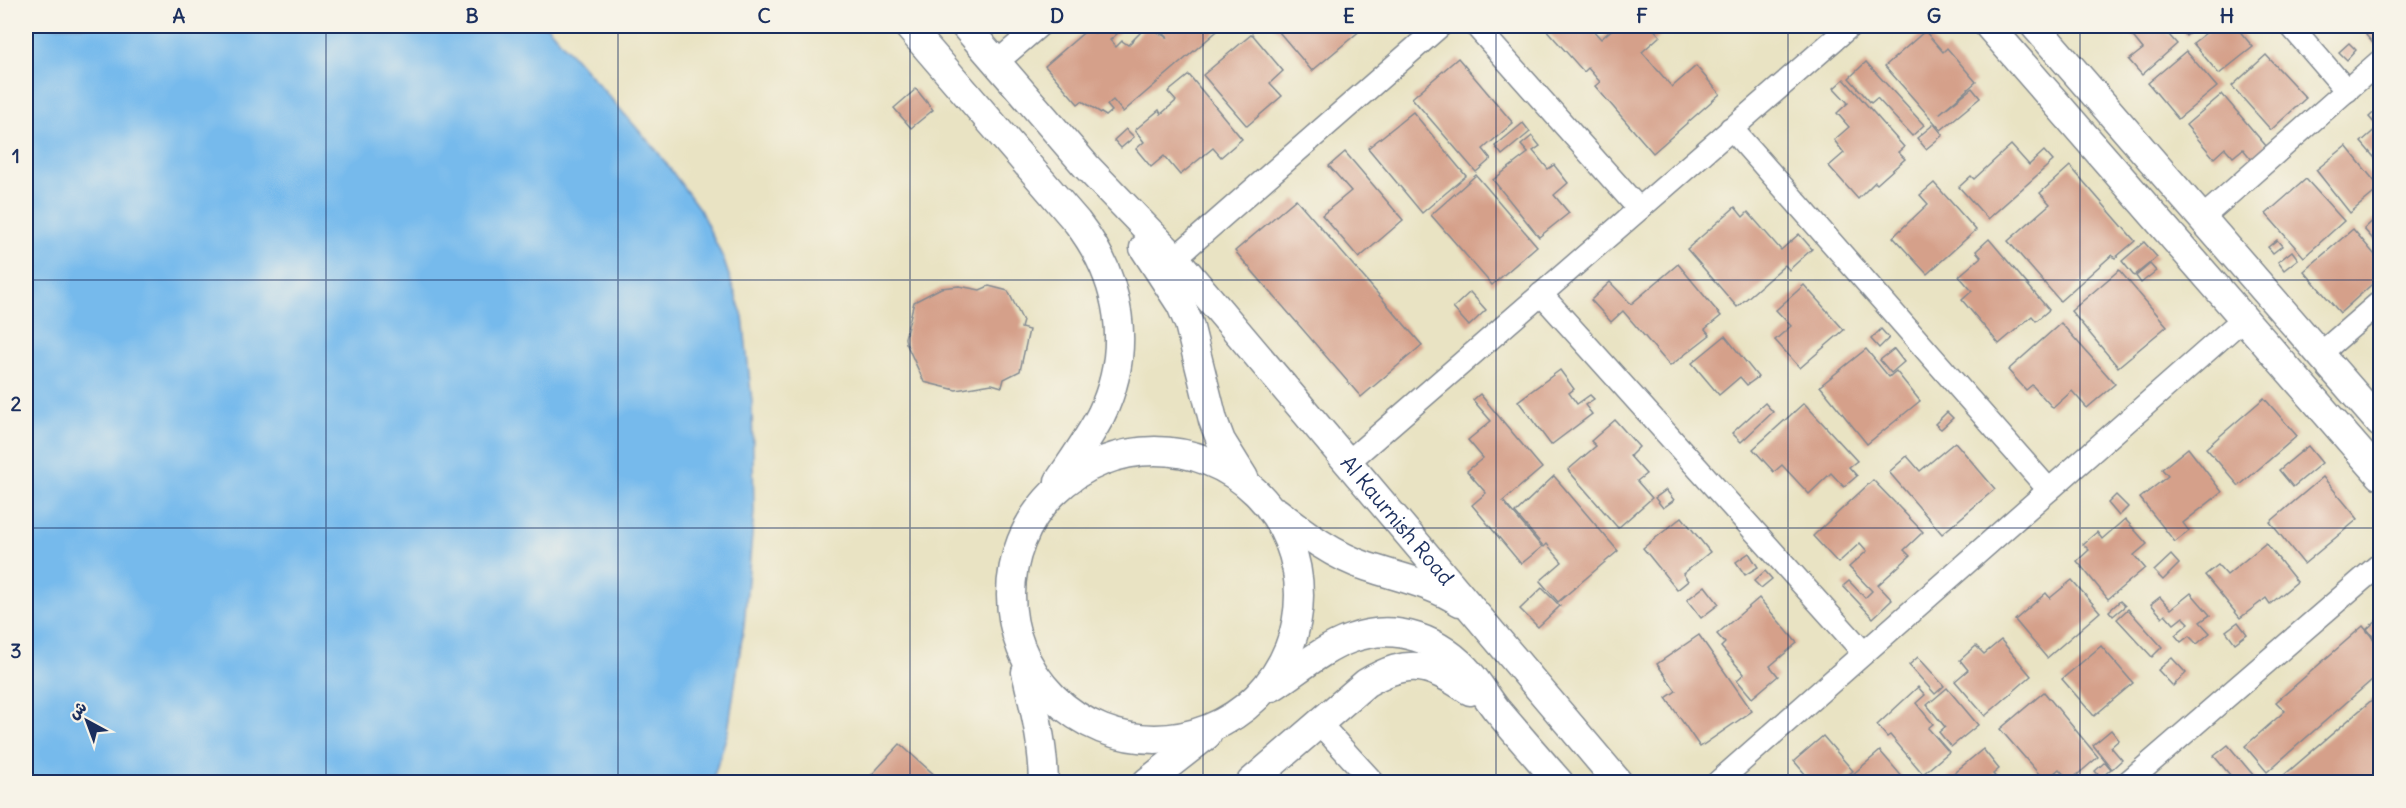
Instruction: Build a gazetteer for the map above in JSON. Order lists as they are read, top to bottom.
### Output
{
  "streets": {
    "street": ["Al Kaurnish Road"]
  },
  "north": "top left",
  "grid": {
    "columns": [
      "A",
      "B",
      "C",
      "D",
      "E",
      "F",
      "G",
      "H"
    ],
    "rows": ["1", "2", "3"]
  }
}
